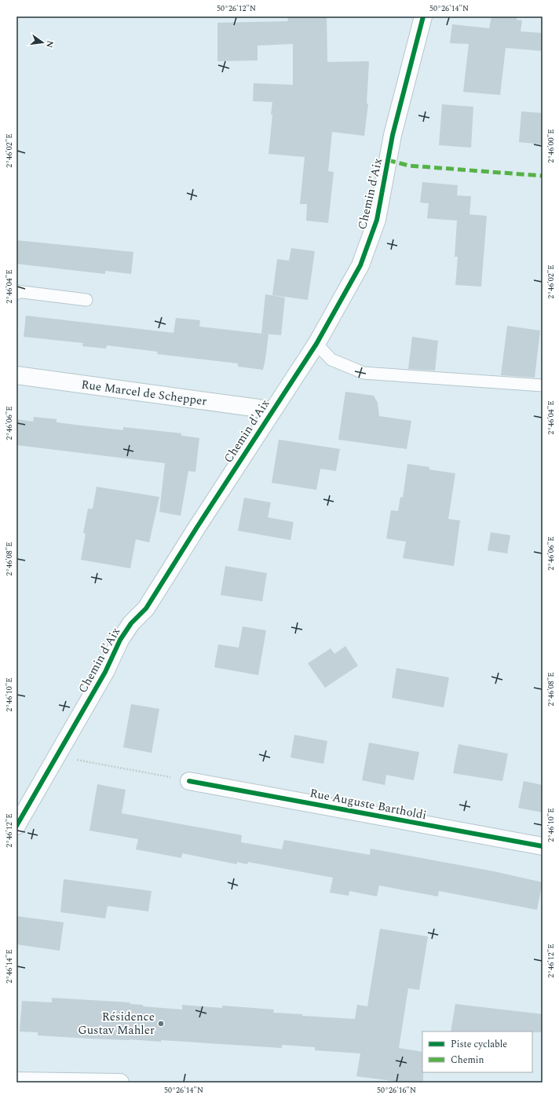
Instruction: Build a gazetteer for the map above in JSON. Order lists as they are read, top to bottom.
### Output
{
  "streets": {
    "street": ["Chemin d'Aix", "Rue Marcel de Schepper", "Rue Auguste Bartholdi"]
  },
  "crossings": [
    ["Chemin d'Aix", "Rue Marcel de Schepper"]
  ],
  "places": ["Résidence Gustav Mahler"],
  "legend": ["Piste cyclable", "Chemin"],
  "north": "right",
  "coordinates": [
    "50°26'12\"N",
    "50°26'14\"N",
    "2°46'00\"E",
    "2°46'02\"E",
    "2°46'04\"E",
    "2°46'06\"E",
    "2°46'08\"E",
    "2°46'10\"E",
    "2°46'12\"E",
    "2°46'14\"E",
    "50°26'16\"N"
  ]
}
